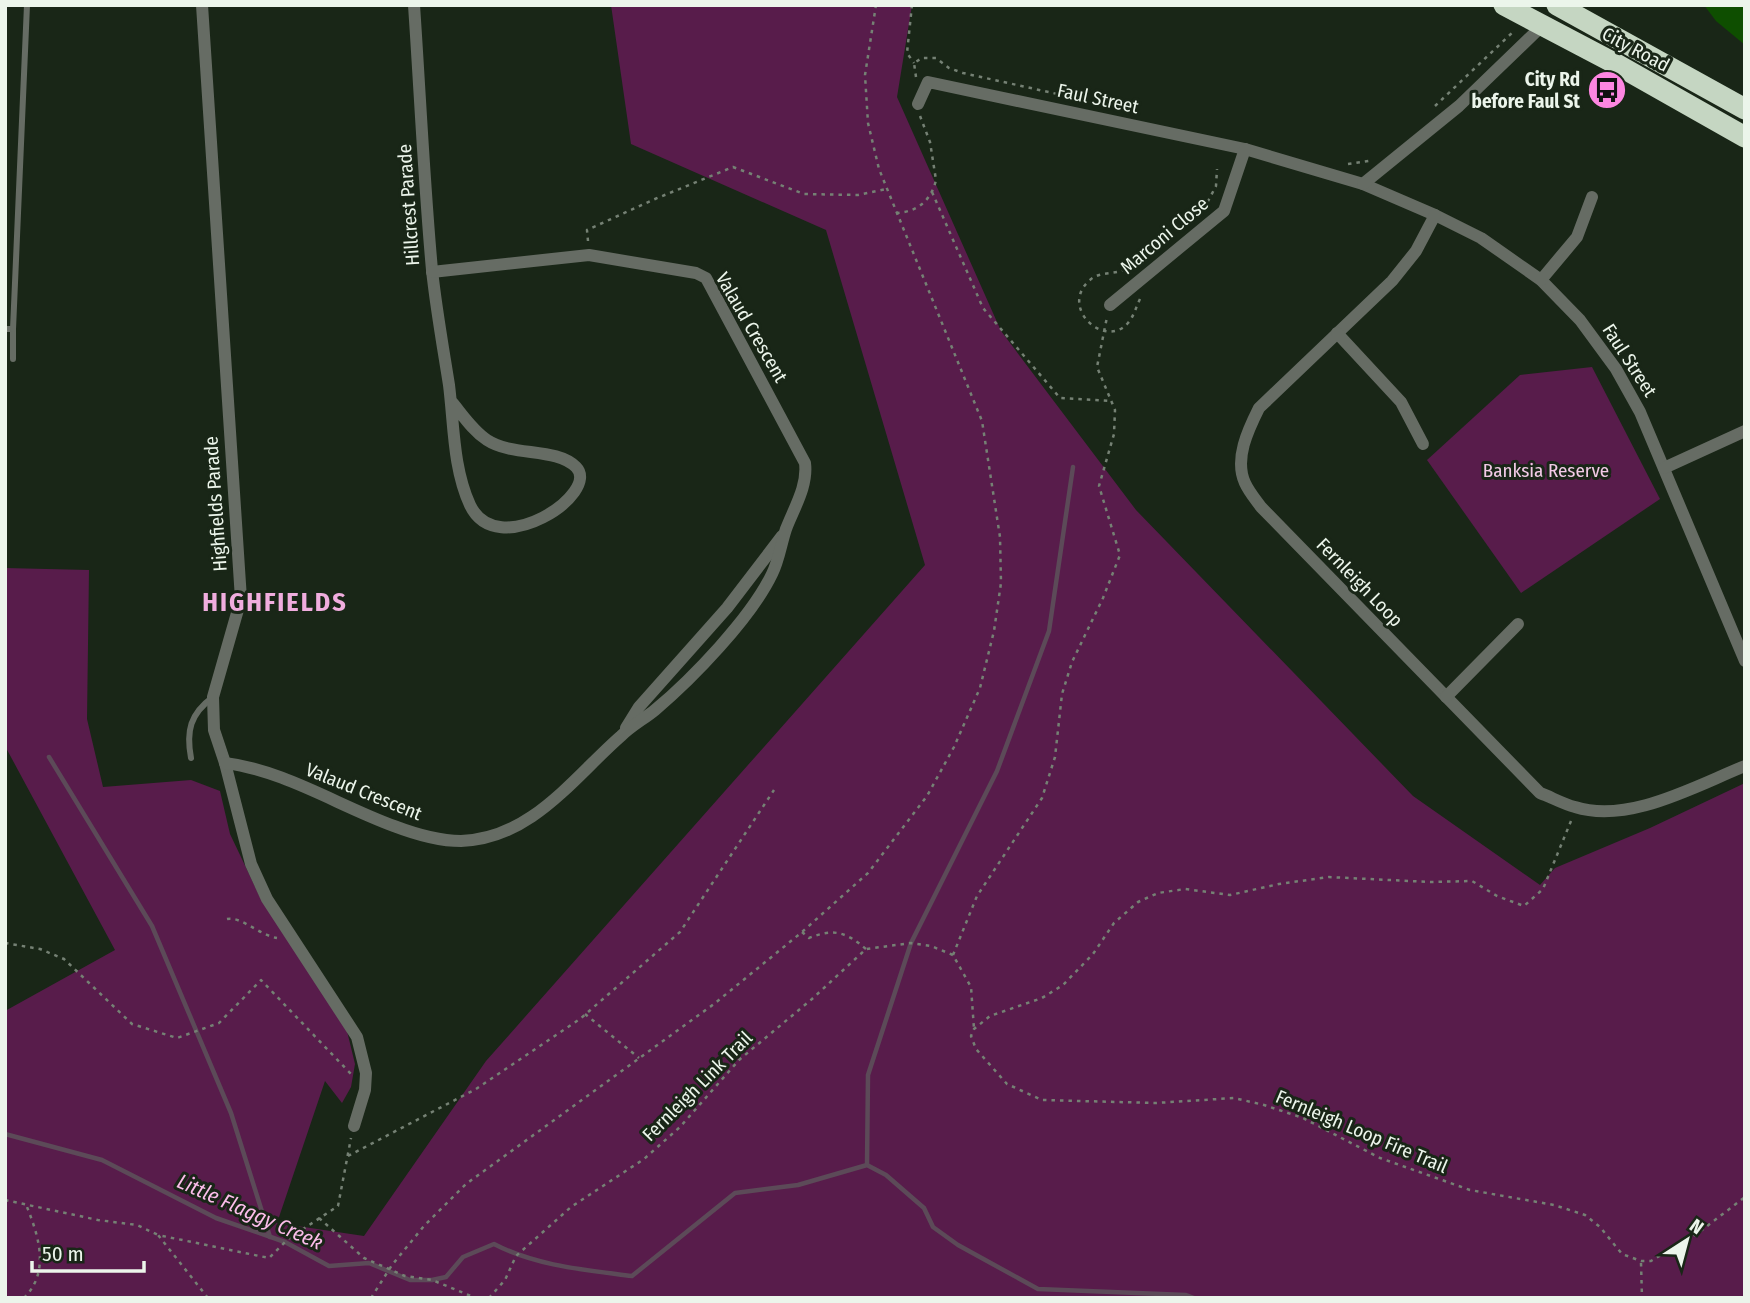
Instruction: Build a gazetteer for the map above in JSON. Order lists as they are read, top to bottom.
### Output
{
  "streets": {
    "highway": ["City Road"],
    "street": [
      "Faul Street",
      "Hillcrest Parade",
      "Marconi Close",
      "Valaud Crescent",
      "Highfields Parade",
      "Fernleigh Loop"
    ],
    "path": ["Fernleigh Link Trail", "Fernleigh Loop Fire Trail"]
  },
  "crossings": [
    ["Faul Street", "Marconi Close"],
    ["Faul Street", "Fernleigh Loop"],
    ["Hillcrest Parade", "Valaud Crescent"],
    ["Valaud Crescent", "Highfields Parade"]
  ],
  "districts": ["HIGHFIELDS"],
  "water": ["Little Flaggy Creek"],
  "parks": ["Banksia Reserve"],
  "places": {
    "bus stop": ["City Rd before Faul St"]
  },
  "scale_bar": "50 m",
  "north": "top right"
}
